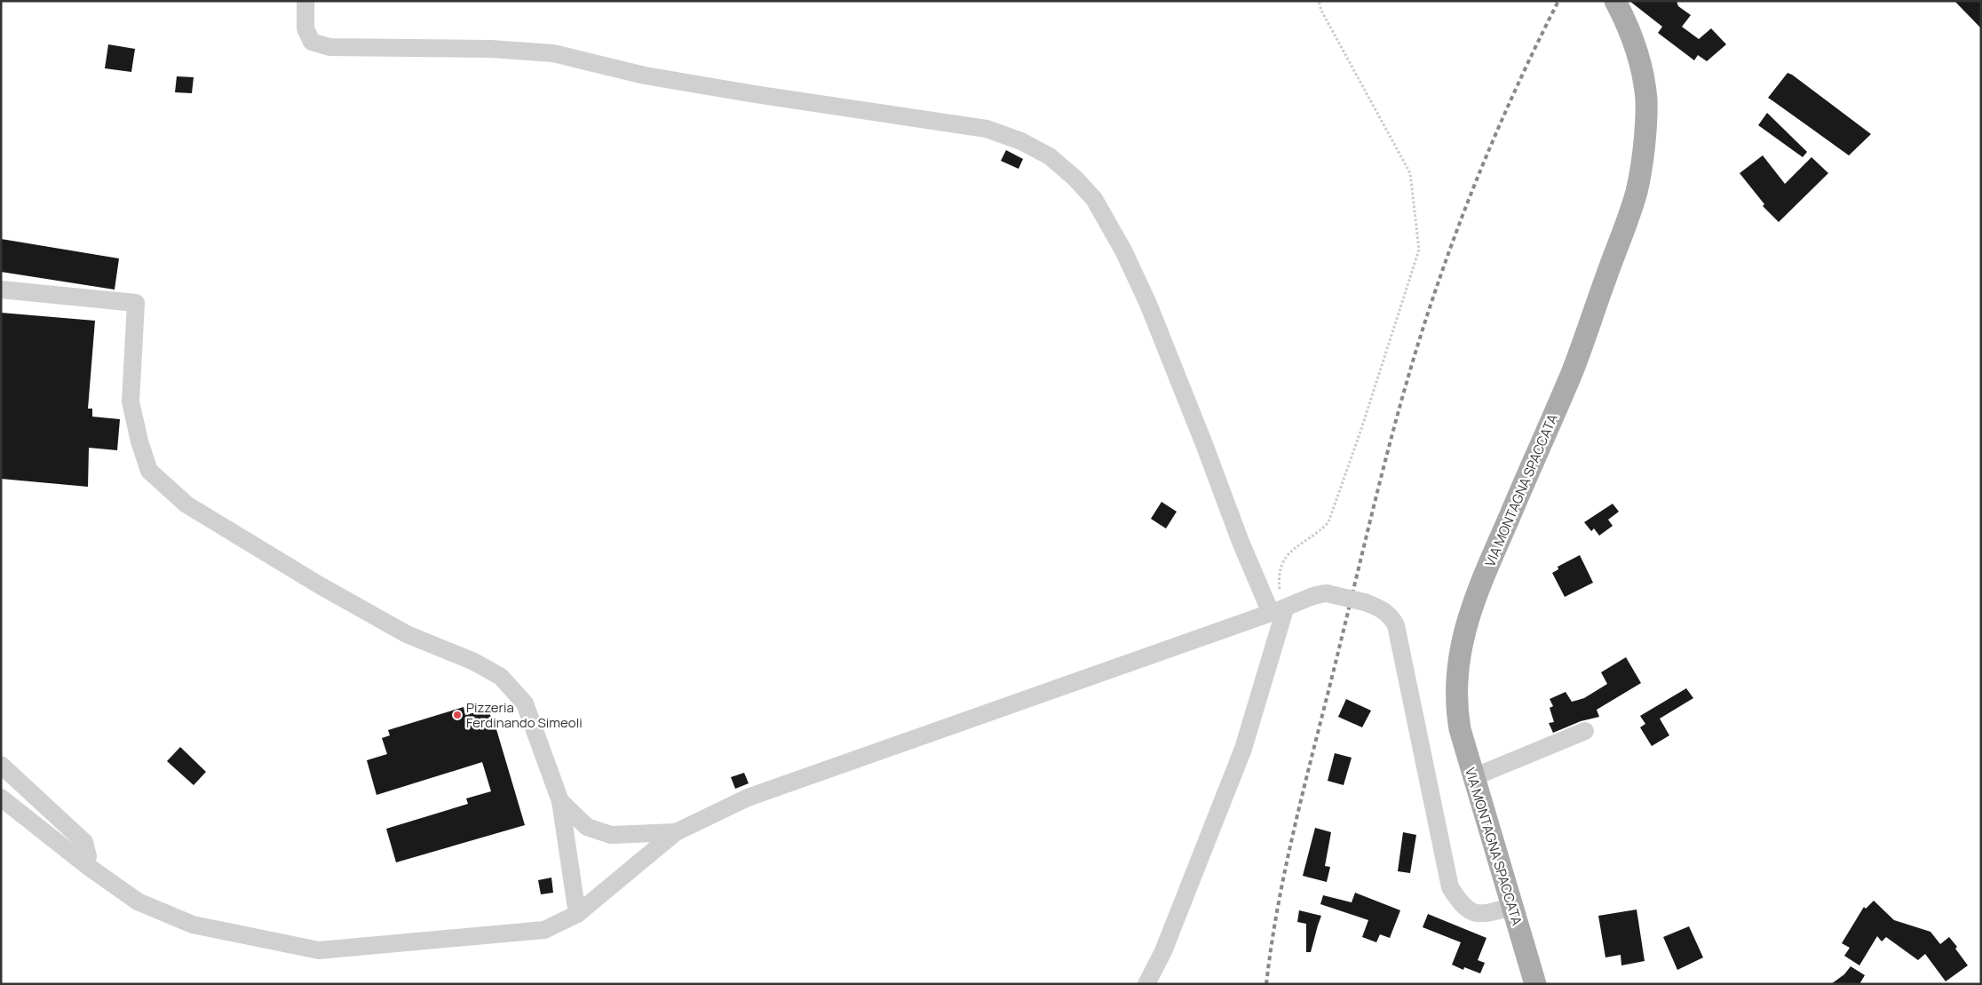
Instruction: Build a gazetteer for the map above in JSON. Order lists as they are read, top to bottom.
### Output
{
  "streets": {
    "main road": ["VIA MONTAGNA SPACCATA"]
  },
  "places": ["Pizzeria Ferdinando Simeoli"]
}
